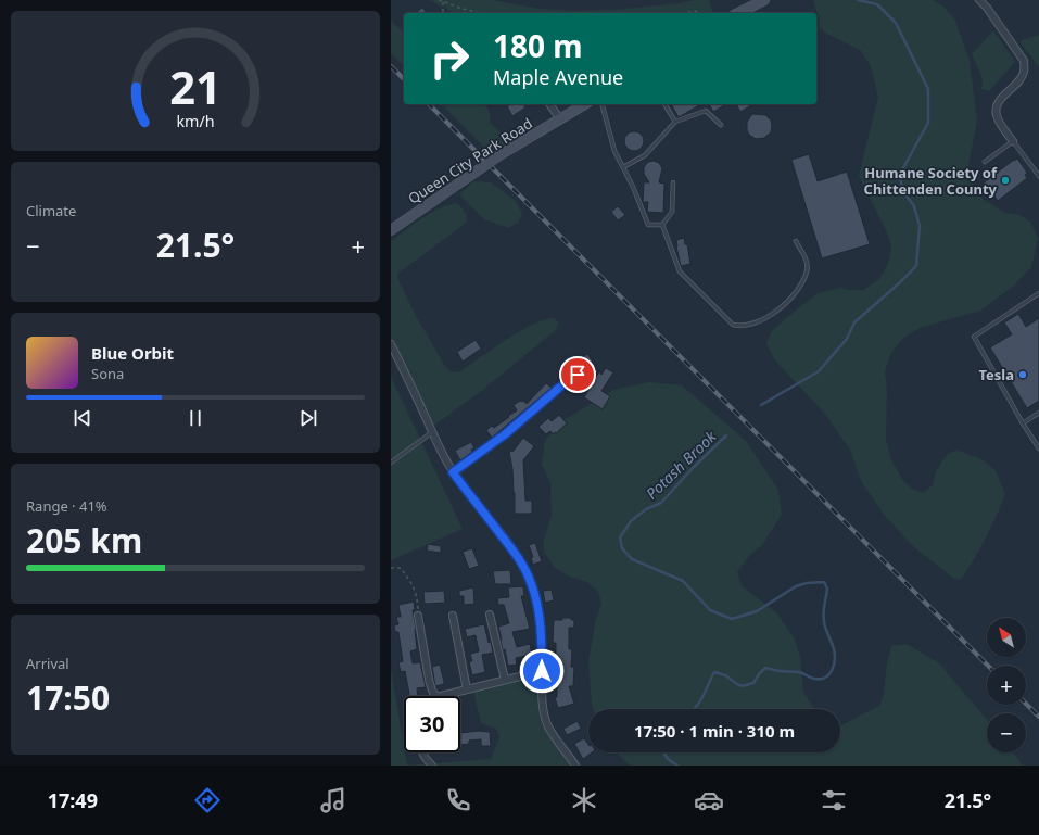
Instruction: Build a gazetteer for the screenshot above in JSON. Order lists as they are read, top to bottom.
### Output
{
  "streets": {
    "street": ["Queen City Park Road"]
  },
  "water": ["Potash Brook"],
  "places": ["Humane Society of Chittenden County", "Tesla"],
  "north": "top left",
  "page": {
    "turn": ["180 m", "Maple Avenue"],
    "tile": [
      "Climate",
      ["Range · 41%", "205 km"],
      ["Arrival", "17:50"]
    ],
    "heat": ["−", "21.5°", "+"],
    "song": ["Blue Orbit", "Sona"],
    "map_buttons": ["+", "−"],
    "limit": "30",
    "trip": "17:50 · 1 min · 310 m",
    "tabs": ["17:49", "21.5°"],
    "gauge": ["21", "km/h"]
  }
}
